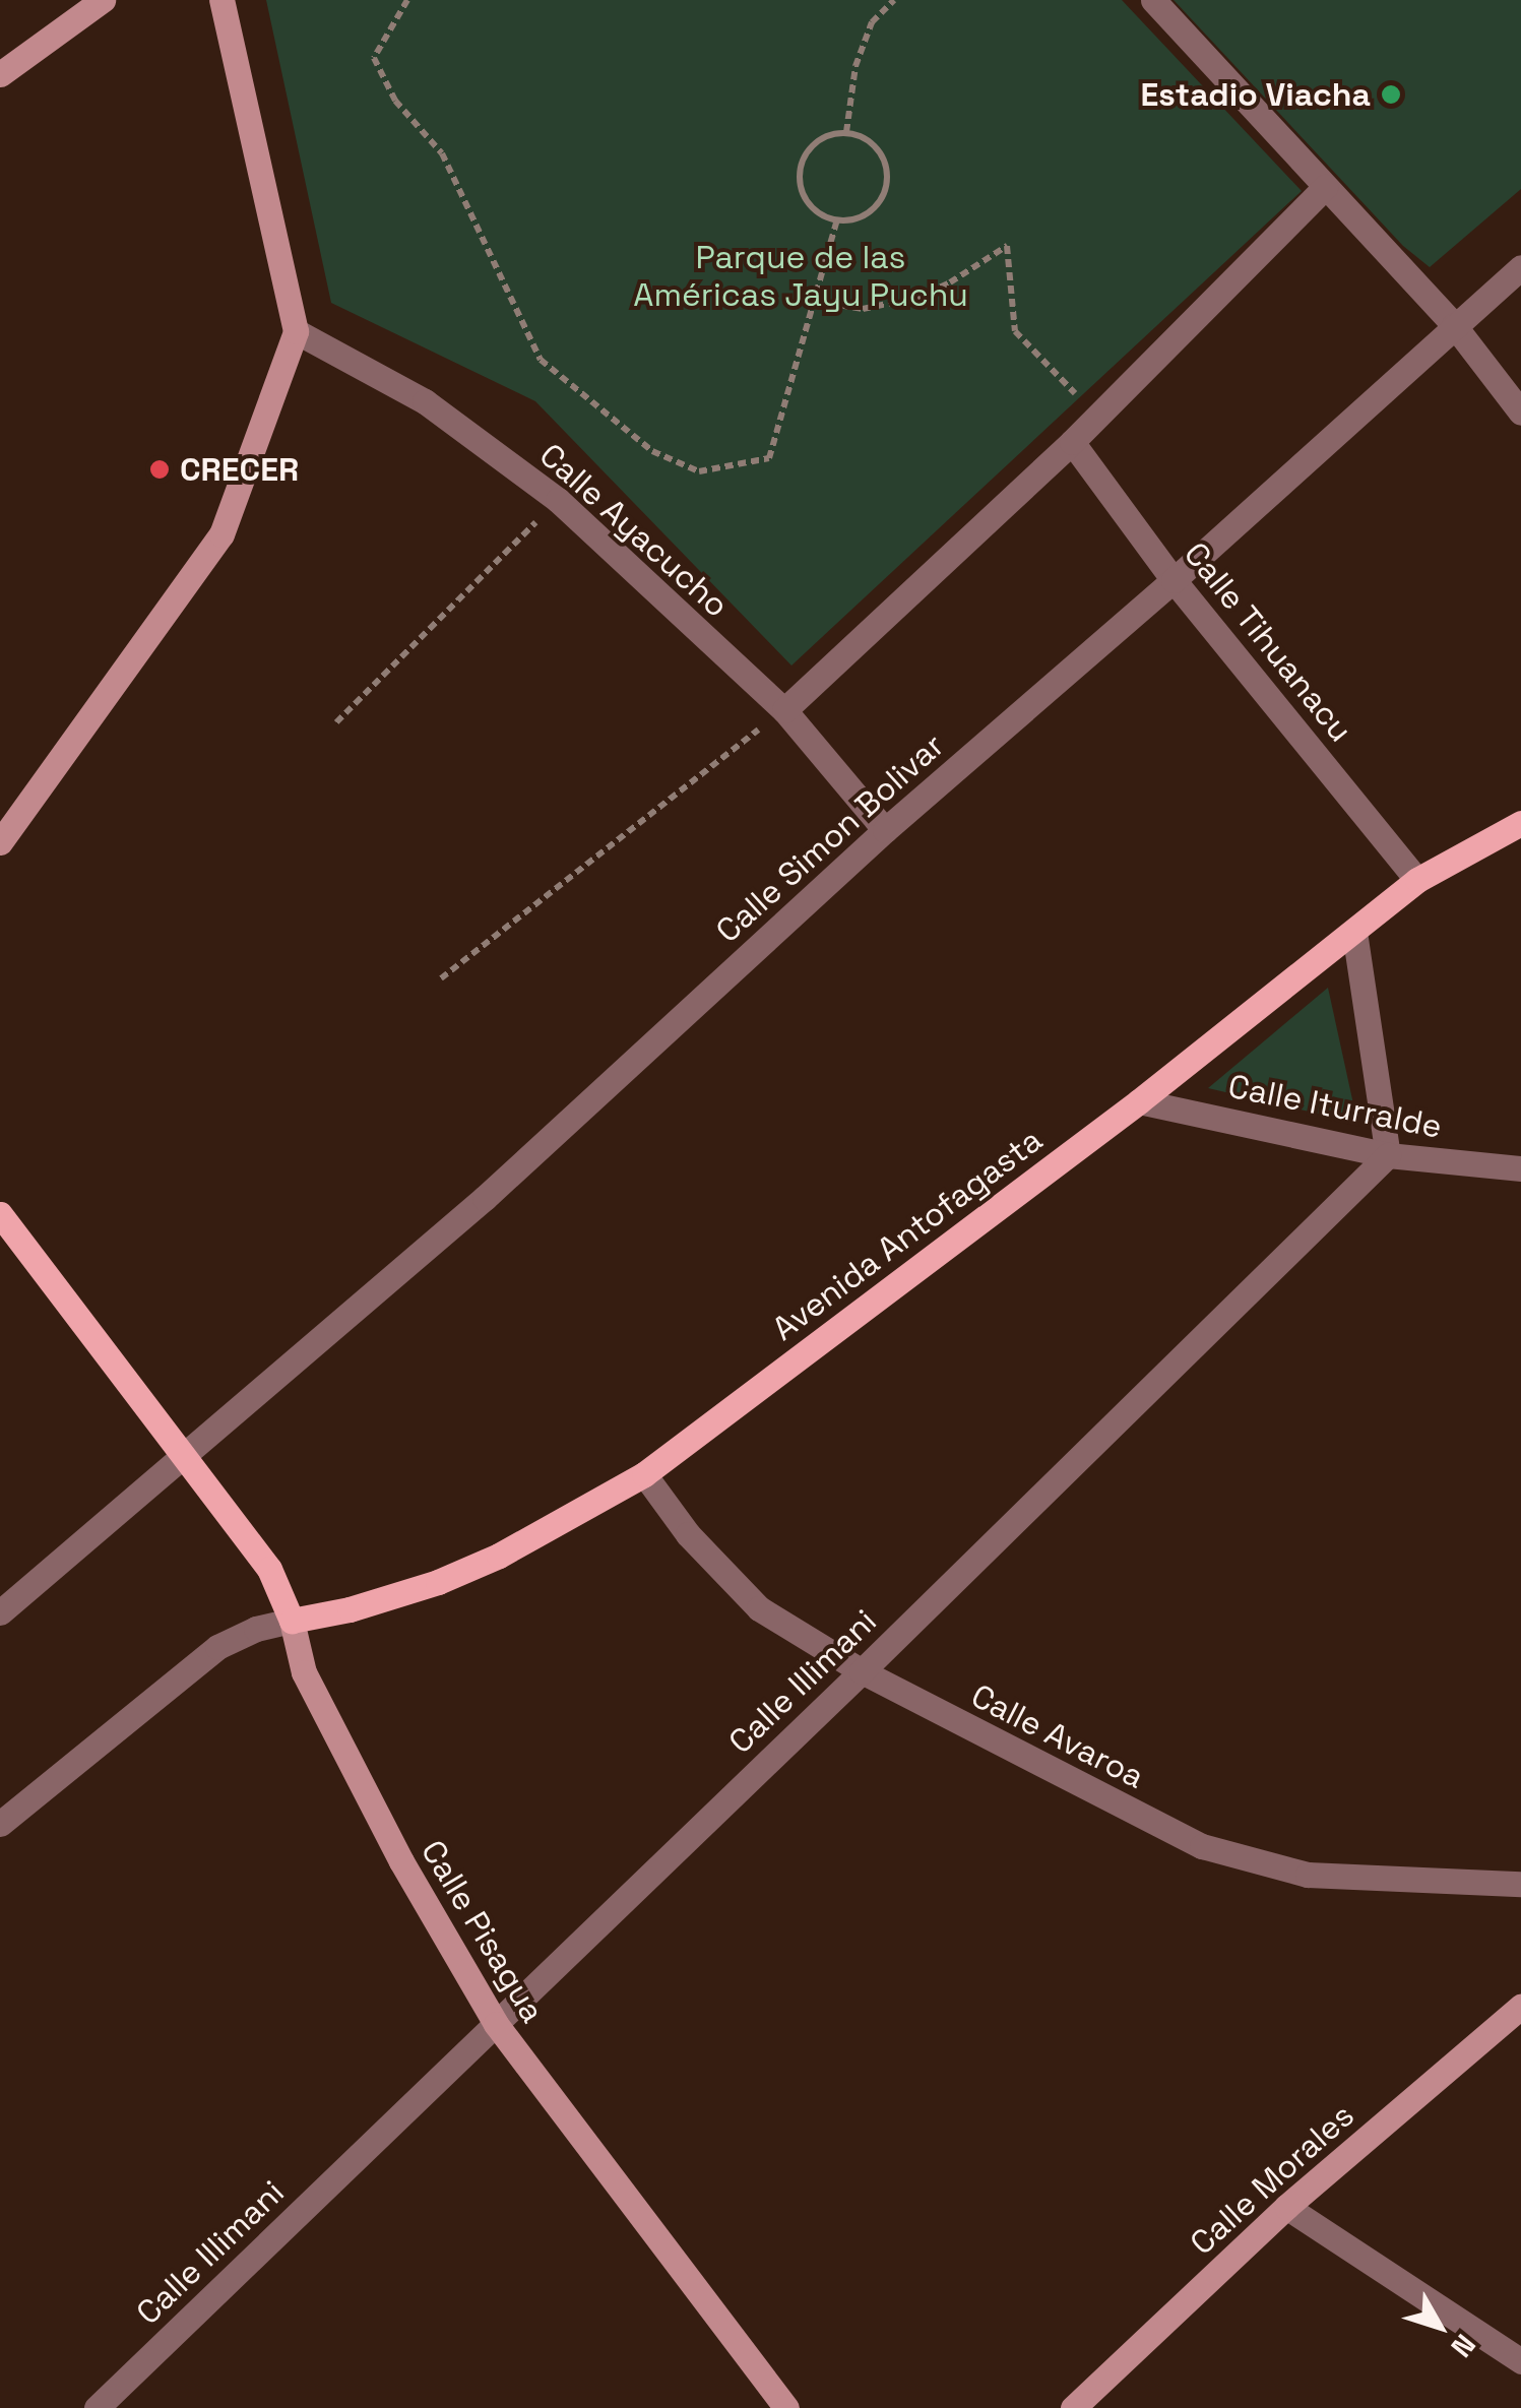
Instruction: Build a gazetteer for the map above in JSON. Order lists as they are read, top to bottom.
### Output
{
  "streets": {
    "main road": ["Avenida Antofagasta", "Calle Pisagua", "Calle Morales"],
    "street": [
      "Calle Ayacucho",
      "Calle Tihuanacu",
      "Calle Simon Bolivar",
      "Calle Iturralde",
      "Calle Illimani",
      "Calle Avaroa"
    ]
  },
  "crossings": [
    ["Calle Ayacucho", "Calle Simon Bolivar"],
    ["Calle Tihuanacu", "Calle Simon Bolivar"],
    ["Calle Tihuanacu", "Avenida Antofagasta"],
    ["Calle Simon Bolivar", "Calle Pisagua"],
    ["Calle Iturralde", "Avenida Antofagasta"],
    ["Calle Iturralde", "Calle Illimani"],
    ["Avenida Antofagasta", "Calle Avaroa"],
    ["Avenida Antofagasta", "Calle Pisagua"],
    ["Calle Illimani", "Calle Avaroa"],
    ["Calle Illimani", "Calle Pisagua"]
  ],
  "parks": ["Parque de las Américas Jayu Puchu"],
  "places": ["Estadio Viacha", "CRECER"],
  "north": "bottom right"
}
